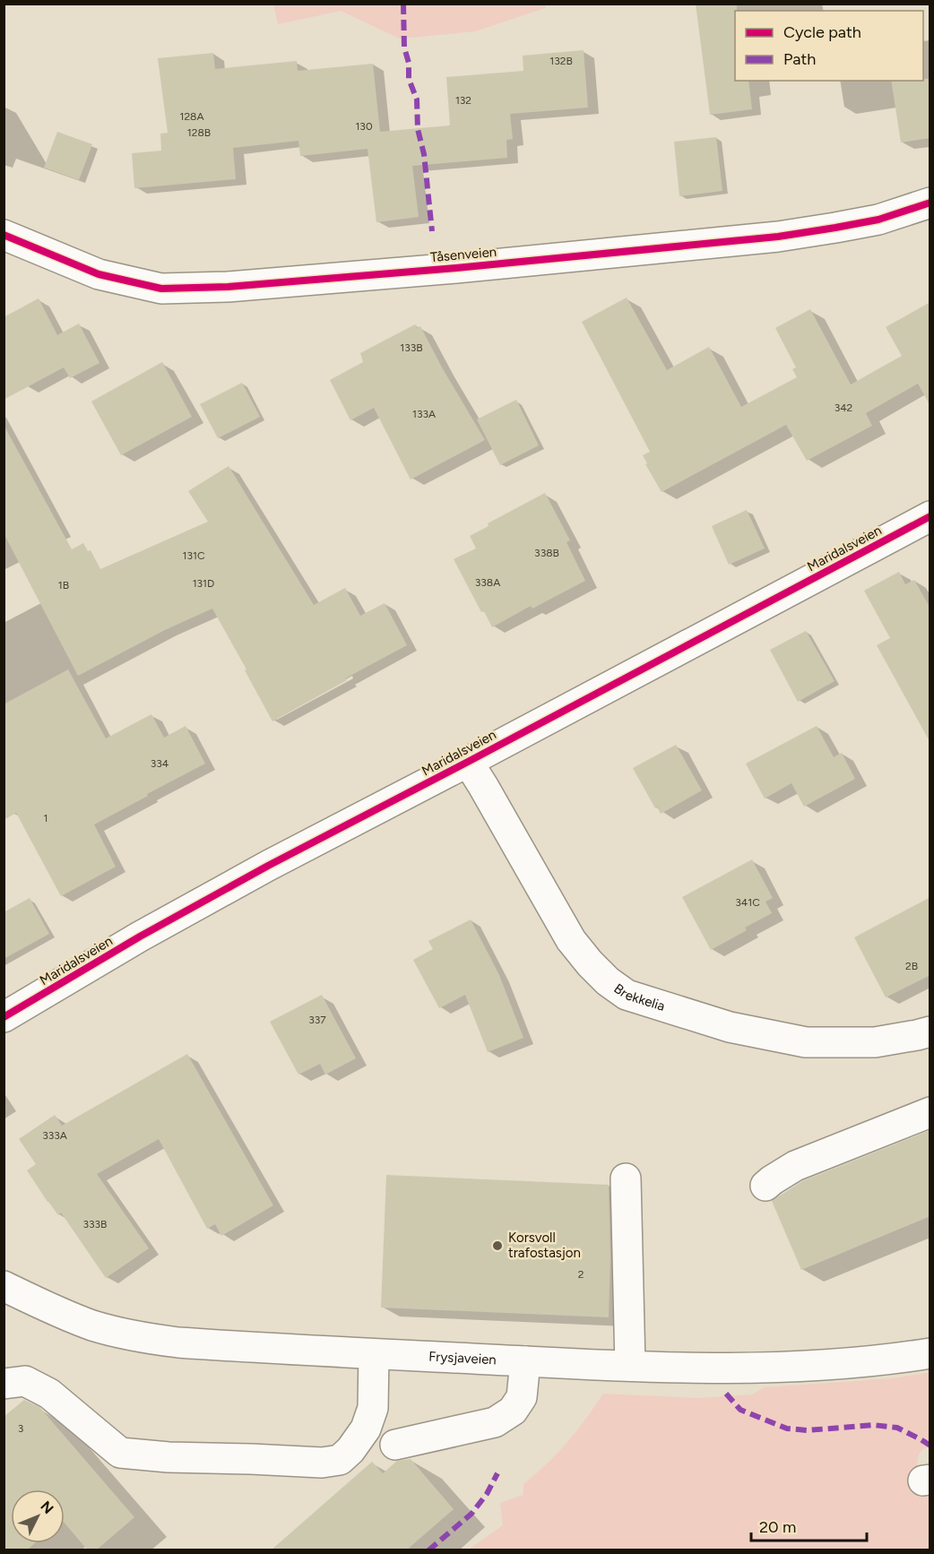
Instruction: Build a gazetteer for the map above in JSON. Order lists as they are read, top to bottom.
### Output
{
  "streets": {
    "street": [
      "Tåsenveien",
      "Maridalsveien",
      "Brekkelia",
      "Frysjaveien"
    ]
  },
  "crossings": [
    ["Maridalsveien", "Brekkelia"]
  ],
  "places": ["Korsvoll trafostasjon"],
  "house_numbers": [
    "132B",
    "132",
    "128A",
    "130",
    "128B",
    "133B",
    "342",
    "133A",
    "338B",
    "131C",
    "338A",
    "131D",
    "1B",
    "334",
    "1",
    "341C",
    "2B",
    "337",
    "333A",
    "333B",
    "2",
    "3"
  ],
  "legend": ["Cycle path", "Path"],
  "scale_bar": "20 m",
  "north": "top right"
}
